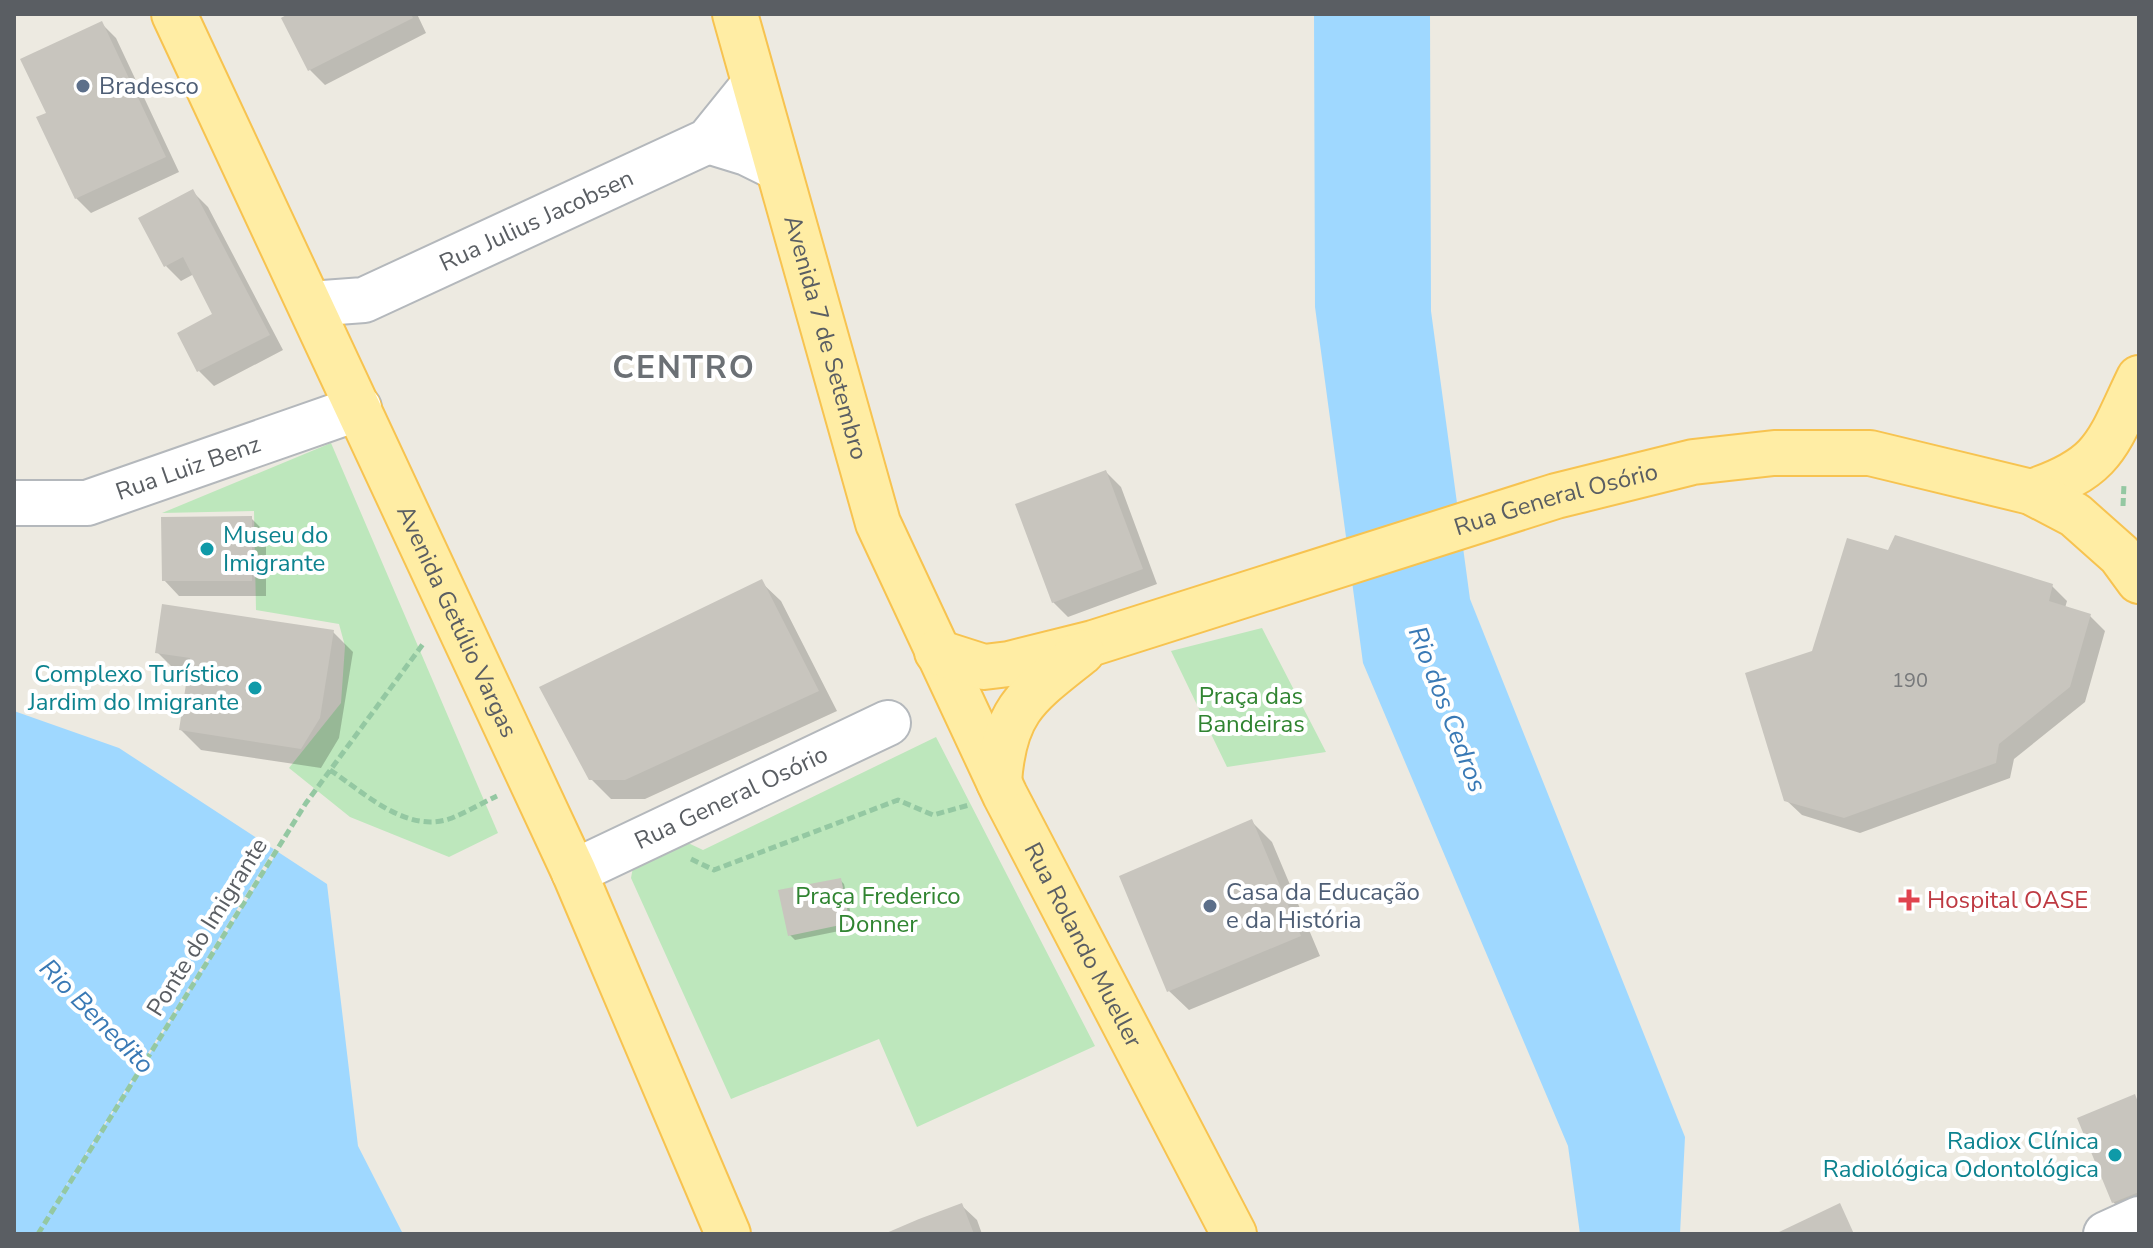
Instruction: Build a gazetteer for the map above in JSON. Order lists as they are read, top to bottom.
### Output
{
  "streets": {
    "main road": [
      "Avenida 7 de Setembro",
      "Rua General Osório",
      "Avenida Getúlio Vargas",
      "Rua Rolando Mueller"
    ],
    "street": ["Rua Julius Jacobsen", "Rua Luiz Benz"],
    "path": ["Ponte do Imigrante"]
  },
  "crossings": [
    ["Rua Julius Jacobsen", "Avenida 7 de Setembro"],
    ["Rua Julius Jacobsen", "Avenida Getúlio Vargas"],
    ["Avenida 7 de Setembro", "Rua General Osório"],
    ["Avenida 7 de Setembro", "Rua Rolando Mueller"],
    ["Rua Luiz Benz", "Avenida Getúlio Vargas"],
    ["Rua General Osório", "Avenida Getúlio Vargas"],
    ["Rua General Osório", "Rua Rolando Mueller"],
    ["Avenida Getúlio Vargas", "Ponte do Imigrante"]
  ],
  "districts": ["CENTRO"],
  "water": ["Rio dos Cedros", "Rio Benedito"],
  "parks": ["Praça das Bandeiras", "Praça Frederico Donner"],
  "places": {
    "other": [
      "Bradesco",
      "Museu do Imigrante",
      "Complexo Turístico Jardim do Imigrante",
      "Casa da Educação e da História",
      "Radiox Clínica Radiológica Odontológica"
    ],
    "health": ["Hospital OASE"]
  },
  "house_numbers": ["190"]
}
